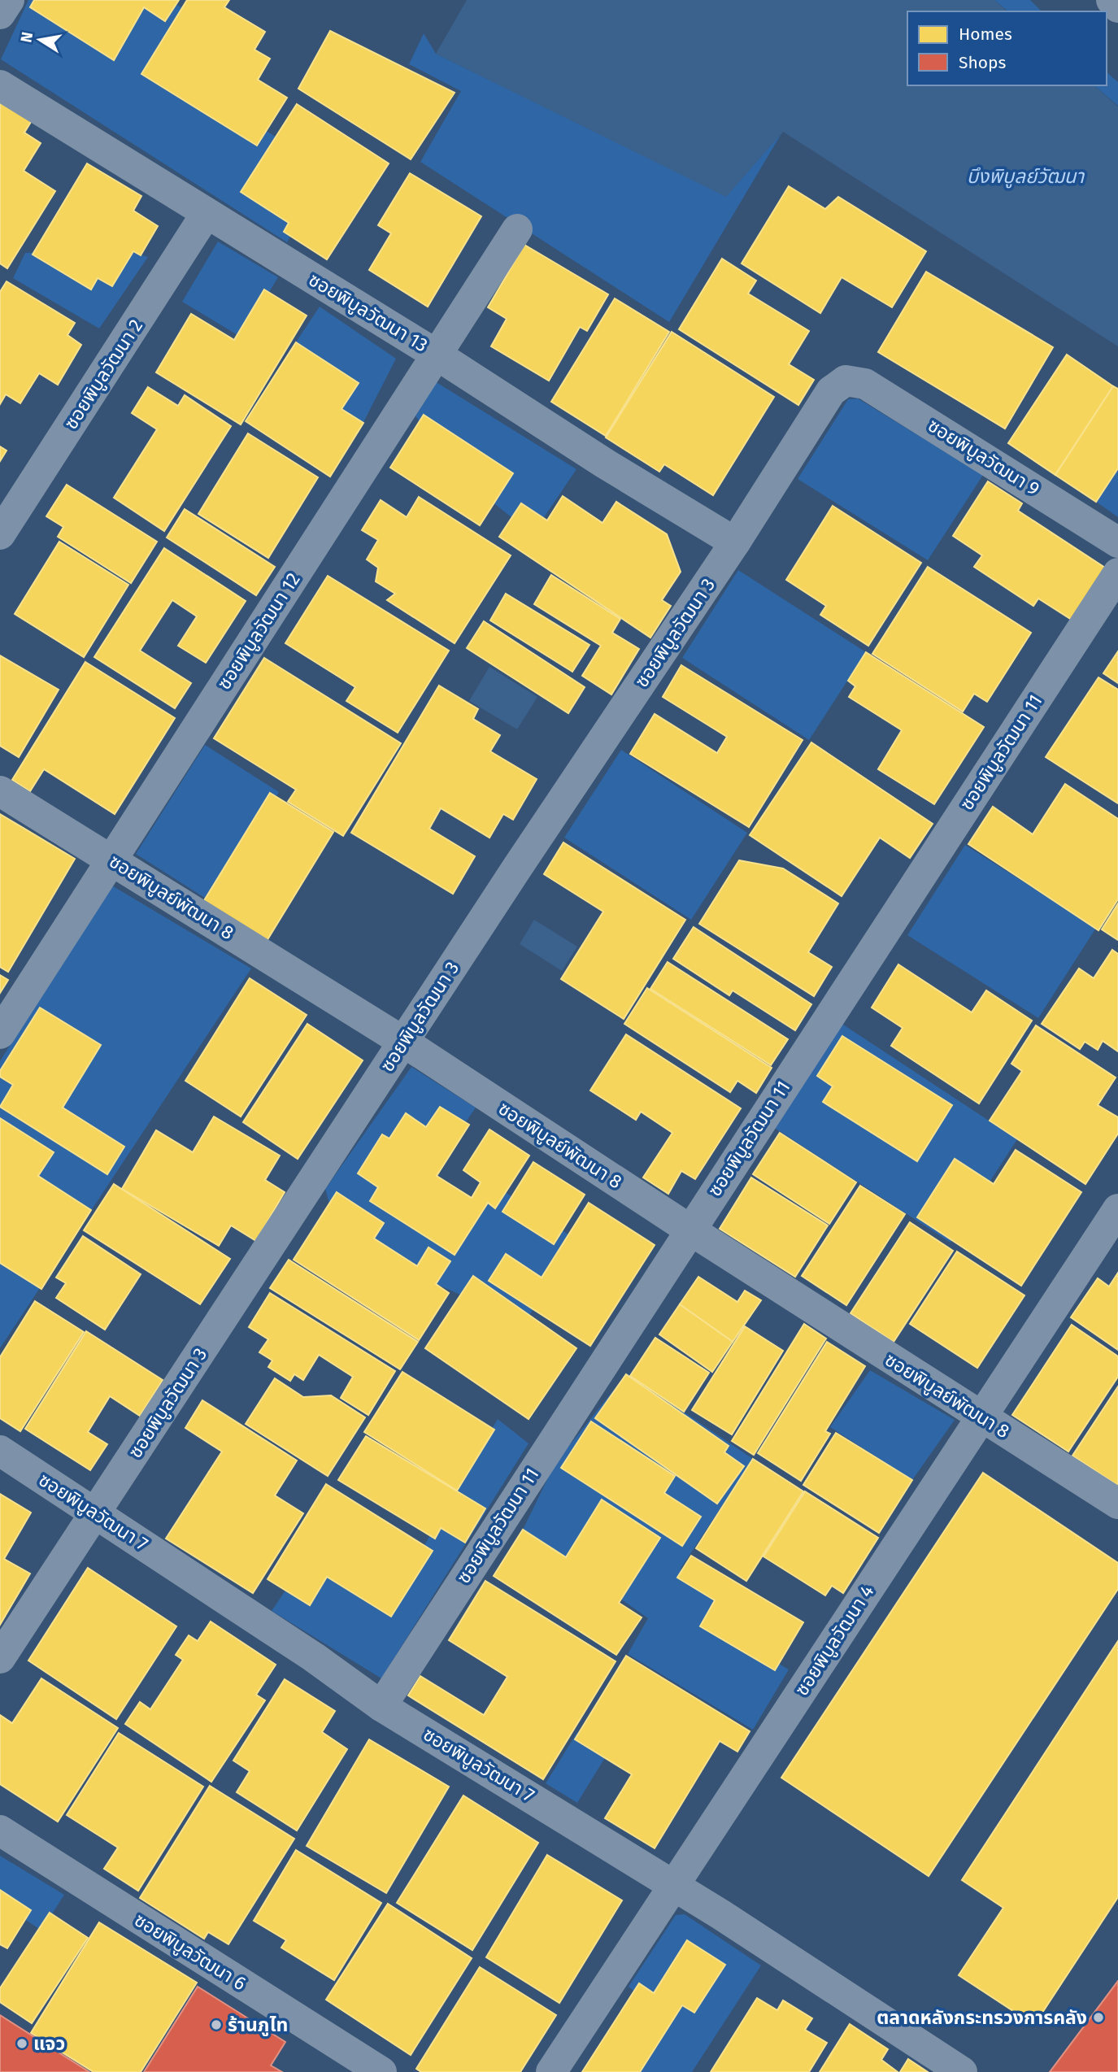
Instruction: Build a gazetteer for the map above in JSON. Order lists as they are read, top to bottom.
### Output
{
  "streets": {
    "street": [
      "ซอยพิบูลวัฒนา 13",
      "ซอยพิบูลวัฒนา 2",
      "ซอยพิบูลวัฒนา 9",
      "ซอยพิบูลวัฒนา 12",
      "ซอยพิบูลวัฒนา 3",
      "ซอยพิบูลวัฒนา 11",
      "ซอยพิบูลย์พัฒนา 8",
      "ซอยพิบูลวัฒนา 7",
      "ซอยพิบูลวัฒนา 4",
      "ซอยพิบูลวัฒนา 6"
    ]
  },
  "crossings": [
    ["ซอยพิบูลวัฒนา 13", "ซอยพิบูลวัฒนา 2"],
    ["ซอยพิบูลวัฒนา 13", "ซอยพิบูลวัฒนา 12"],
    ["ซอยพิบูลวัฒนา 13", "ซอยพิบูลวัฒนา 3"],
    ["ซอยพิบูลวัฒนา 9", "ซอยพิบูลวัฒนา 3"],
    ["ซอยพิบูลวัฒนา 12", "ซอยพิบูลย์พัฒนา 8"],
    ["ซอยพิบูลวัฒนา 3", "ซอยพิบูลย์พัฒนา 8"],
    ["ซอยพิบูลวัฒนา 3", "ซอยพิบูลวัฒนา 7"],
    ["ซอยพิบูลวัฒนา 11", "ซอยพิบูลย์พัฒนา 8"],
    ["ซอยพิบูลวัฒนา 11", "ซอยพิบูลวัฒนา 7"],
    ["ซอยพิบูลย์พัฒนา 8", "ซอยพิบูลวัฒนา 4"],
    ["ซอยพิบูลวัฒนา 7", "ซอยพิบูลวัฒนา 4"]
  ],
  "water": ["บึงพิบูลย์วัฒนา"],
  "places": ["ตลาดหลังกระทรวงการคลัง", "ร้านภูไท", "แจว"],
  "legend": ["Homes", "Shops"],
  "north": "left"
}
